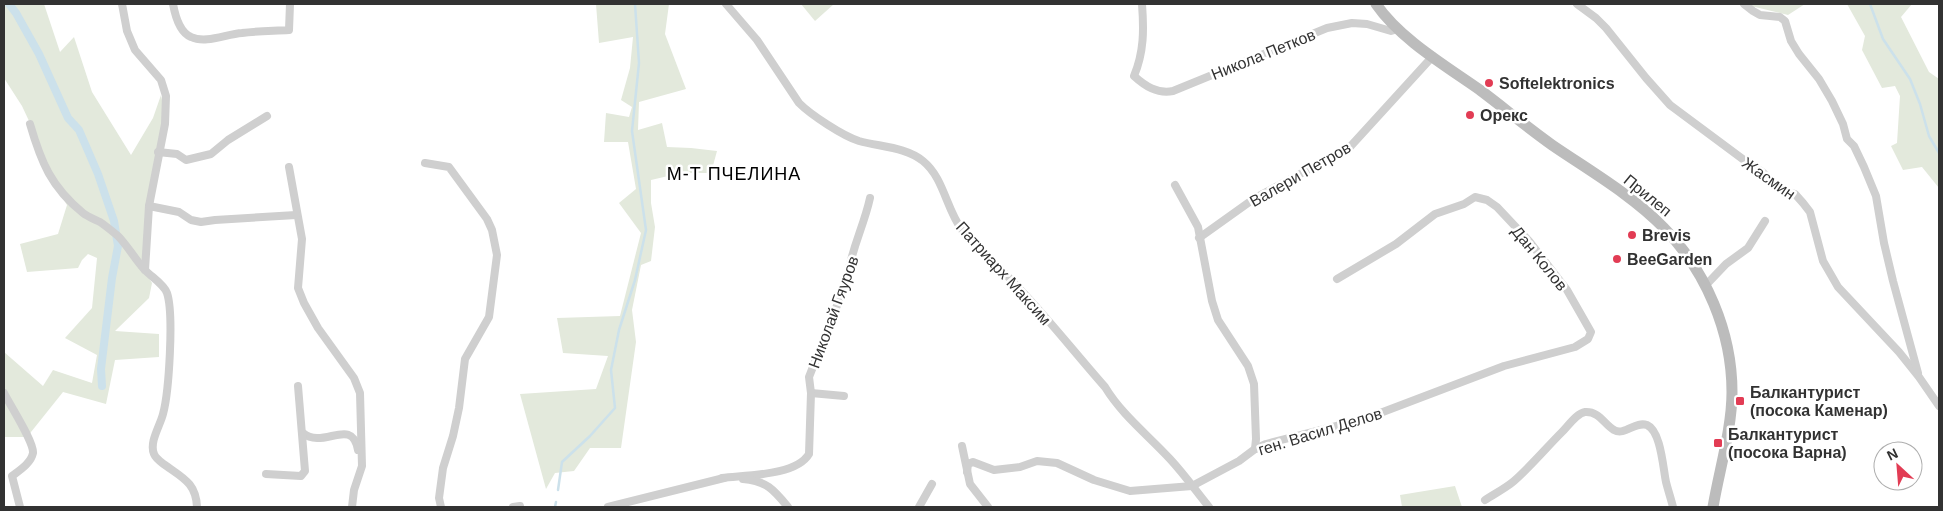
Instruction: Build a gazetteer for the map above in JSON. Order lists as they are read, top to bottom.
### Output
{
  "streets": {
    "street": [
      "Никола Петков",
      "Валери Петров",
      "Жасмин",
      "Прилеп",
      "Дан Колов",
      "Патриарх Максим",
      "Николай Гяуров",
      "ген. Васил Делов"
    ]
  },
  "crossings": [
    ["Никола Петков", "Прилеп"],
    ["Валери Петров", "Прилеп"],
    ["Дан Колов", "ген. Васил Делов"],
    ["Патриарх Максим", "ген. Васил Делов"]
  ],
  "districts": ["М-Т ПЧЕЛИНА"],
  "places": {
    "other": [
      "Softelektronics",
      "Орекс",
      "Brevis",
      "BeeGarden"
    ],
    "transit": ["Балкантурист (посока Каменар)", "Балкантурист (посока Варна)"]
  },
  "north": "top left"
}
